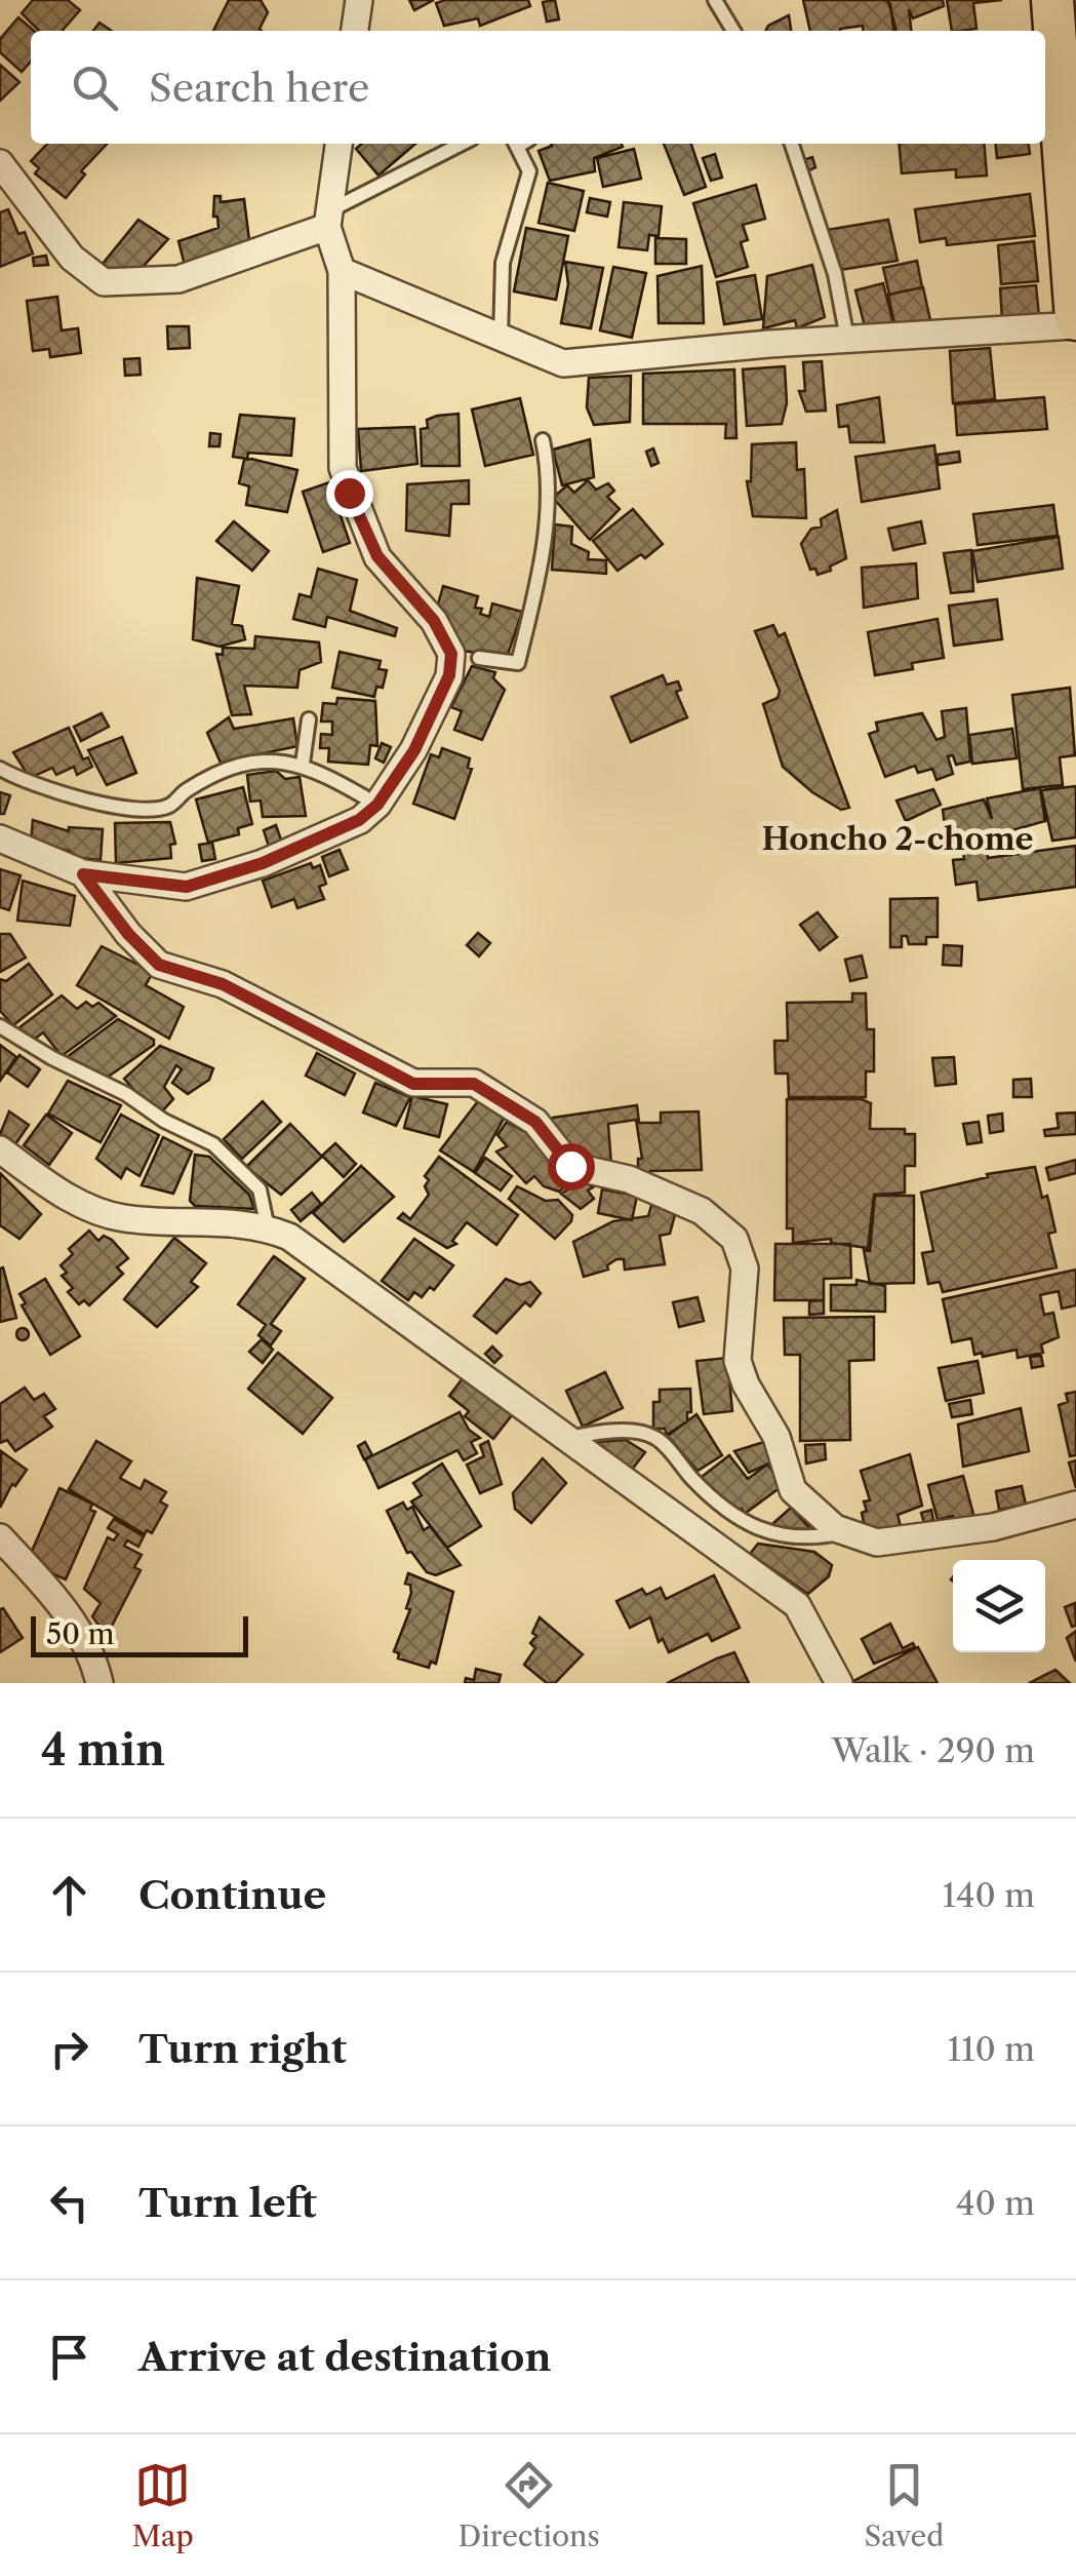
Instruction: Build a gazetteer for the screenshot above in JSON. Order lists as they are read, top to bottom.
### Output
{
  "districts": ["Honcho 2-chome"],
  "scale_bar": "50 m",
  "page": {
    "search": "Search here",
    "scale": "50 m",
    "heading": ["4 min", "Walk · 290 m"],
    "list": [
      ["Continue", "140 m"],
      ["Turn right", "110 m"],
      ["Turn left", "40 m"],
      "Arrive at destination"
    ],
    "nav": ["Map", "Directions", "Saved"]
  }
}
